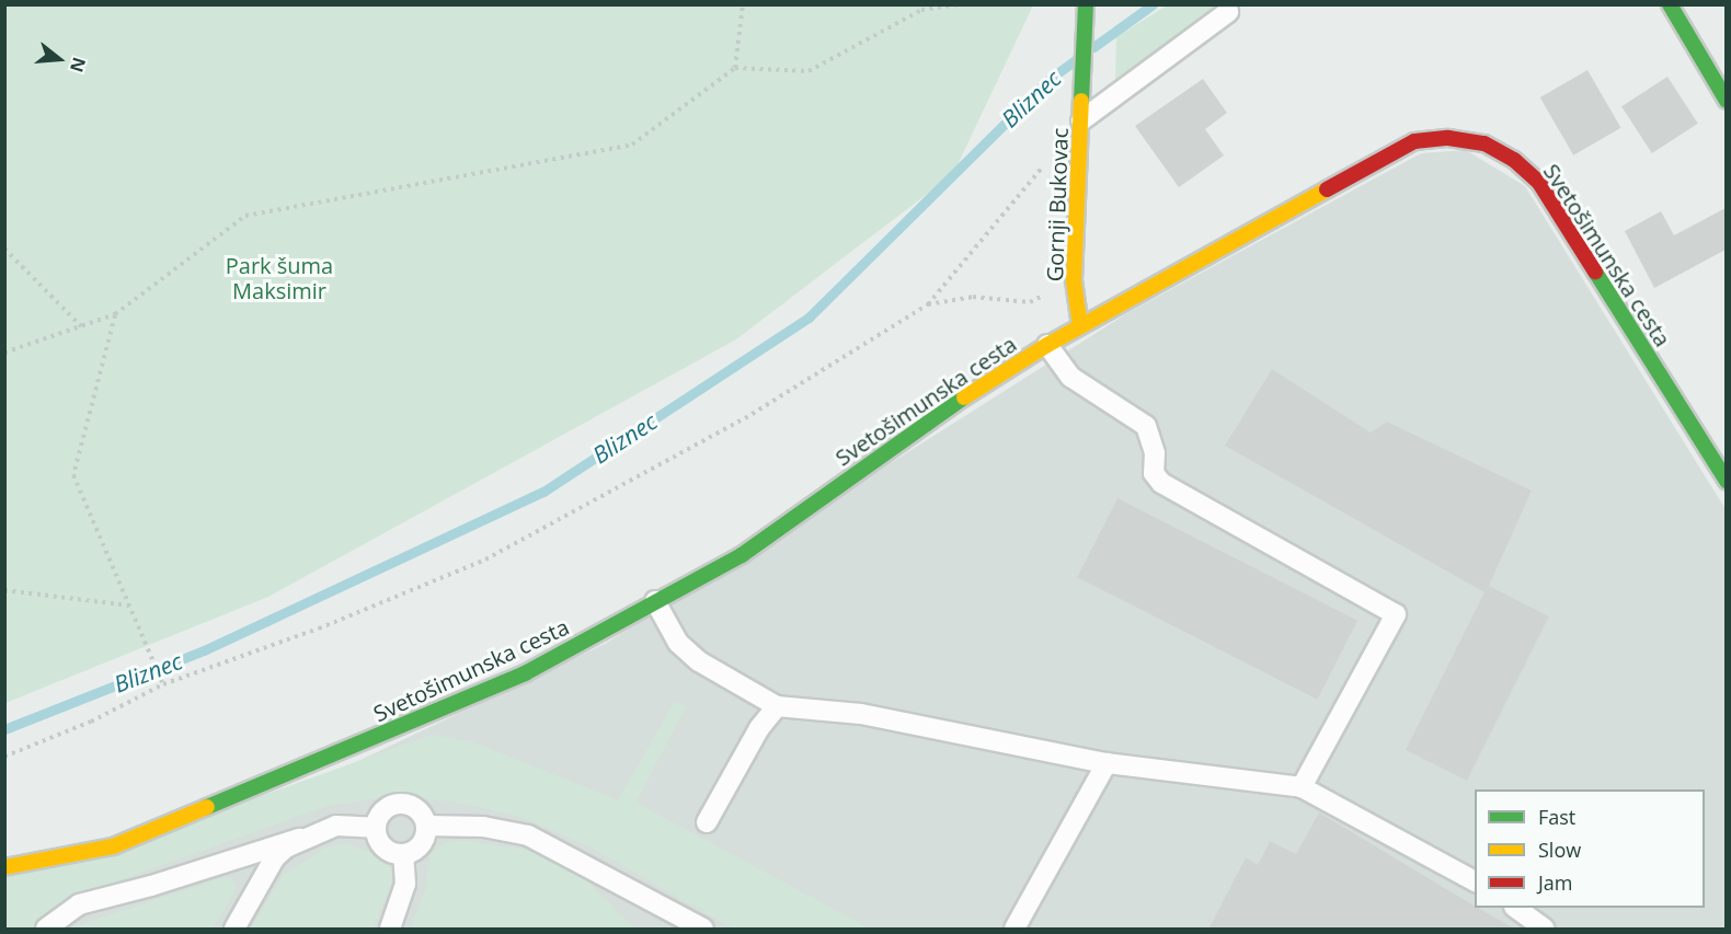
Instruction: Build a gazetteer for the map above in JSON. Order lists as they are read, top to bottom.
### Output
{
  "streets": {
    "street": ["Gornji Bukovac", "Svetošimunska cesta"]
  },
  "crossings": [
    ["Gornji Bukovac", "Svetošimunska cesta"]
  ],
  "water": ["Bliznec"],
  "parks": ["Park šuma Maksimir"],
  "legend": ["Fast", "Slow", "Jam"],
  "north": "right"
}
